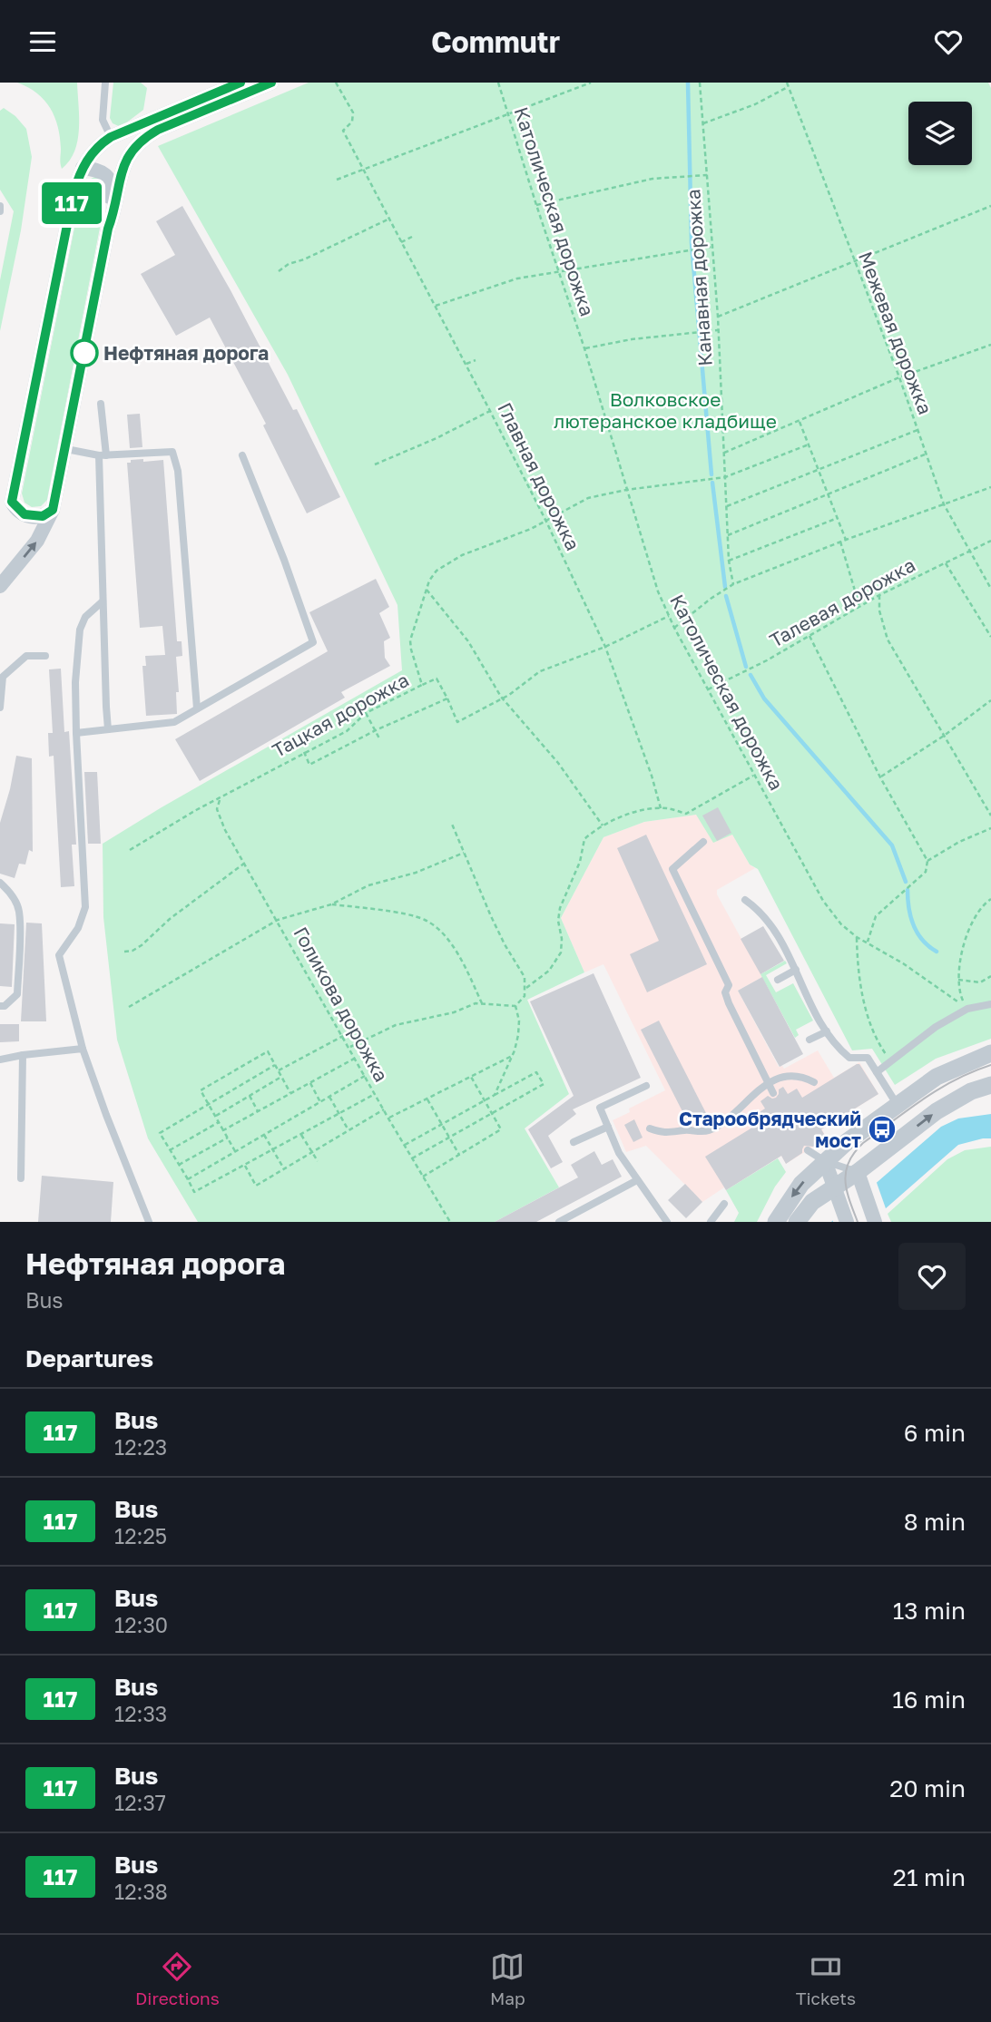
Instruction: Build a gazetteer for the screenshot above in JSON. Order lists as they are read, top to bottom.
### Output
{
  "streets": {
    "path": [
      "Католическая дорожка",
      "Канавная дорожка",
      "Межевая дорожка",
      "Главная дорожка",
      "Талевая дорожка",
      "Тацкая дорожка",
      "Голикова дорожка"
    ]
  },
  "crossings": [
    ["Католическая дорожка", "Талевая дорожка"],
    ["Католическая дорожка", "Тацкая дорожка"],
    ["Канавная дорожка", "Тацкая дорожка"],
    ["Межевая дорожка", "Талевая дорожка"],
    ["Главная дорожка", "Тацкая дорожка"]
  ],
  "parks": ["Волковское лютеранское кладбище"],
  "places": {
    "other": ["Нефтяная дорога"],
    "bus stop": ["Старообрядческий мост"]
  },
  "lines": ["bus line 117"],
  "page": {
    "header": "Commutr",
    "on_map": "117",
    "heading": [
      ["Нефтяная дорога", "Bus"],
      "Departures"
    ],
    "list": [
      {
        "mark": "117",
        "name": "Bus",
        "note": "12:23",
        "value": "6 min"
      },
      {
        "mark": "117",
        "name": "Bus",
        "note": "12:25",
        "value": "8 min"
      },
      {
        "mark": "117",
        "name": "Bus",
        "note": "12:30",
        "value": "13 min"
      },
      {
        "mark": "117",
        "name": "Bus",
        "note": "12:33",
        "value": "16 min"
      },
      {
        "mark": "117",
        "name": "Bus",
        "note": "12:37",
        "value": "20 min"
      },
      {
        "mark": "117",
        "name": "Bus",
        "note": "12:38",
        "value": "21 min"
      }
    ],
    "tabs": ["Directions", "Map", "Tickets"]
  }
}
